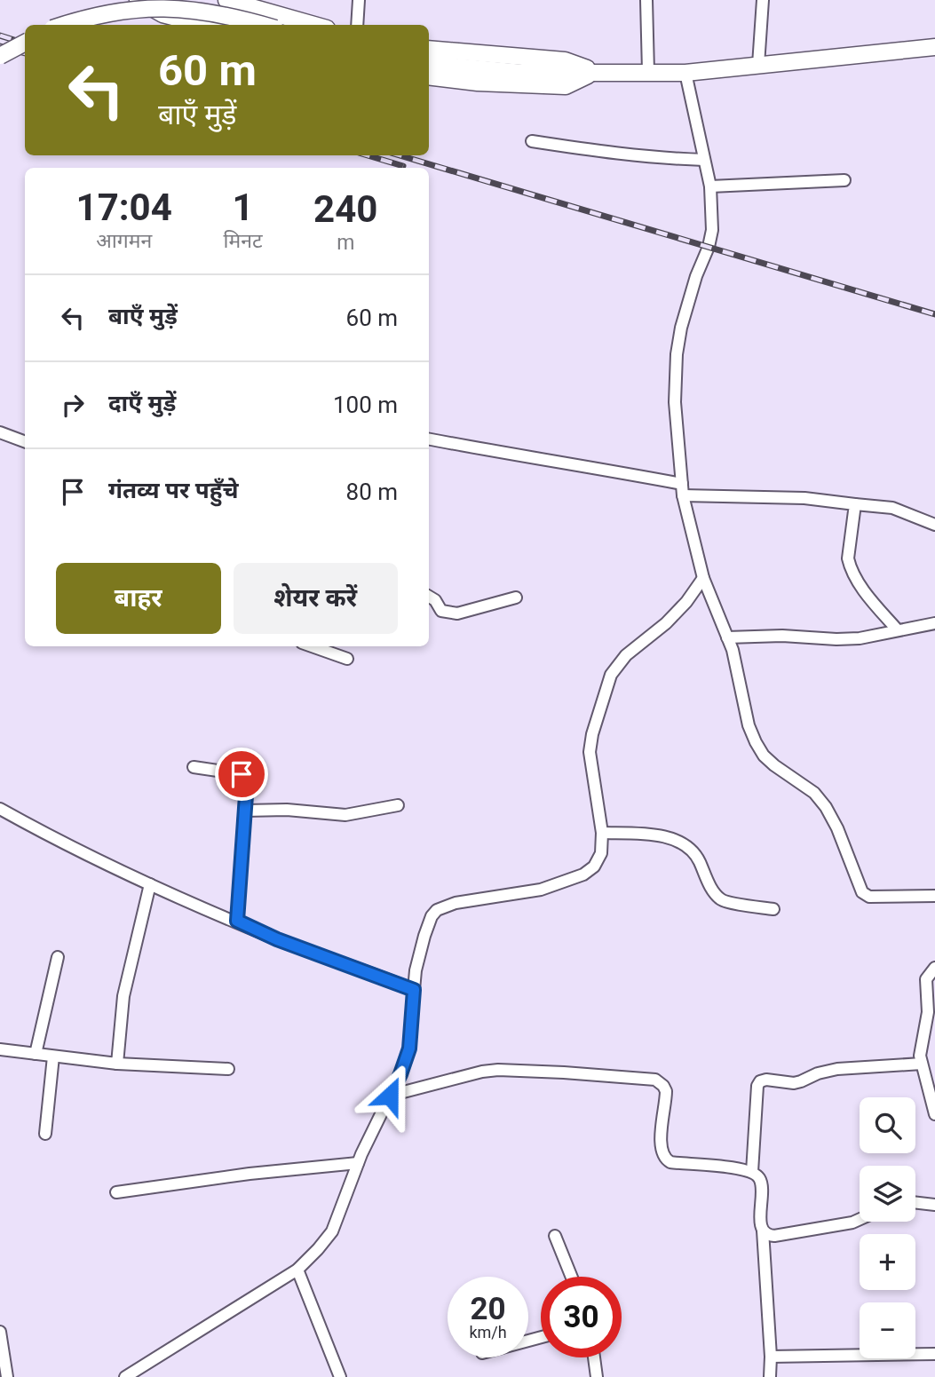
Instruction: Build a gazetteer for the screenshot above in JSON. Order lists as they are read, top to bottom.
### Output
{
  "page": {
    "turn": ["60 m", "बाएँ मुड़ें"],
    "eta": [
      "17:04",
      "आगमन",
      "1",
      "मिनट",
      "240",
      "m"
    ],
    "list": [
      {
        "name": "बाएँ मुड़ें",
        "value": "60 m"
      },
      {
        "name": "दाएँ मुड़ें",
        "value": "100 m"
      },
      {
        "name": "गंतव्य पर पहुँचे",
        "value": "80 m"
      }
    ],
    "buttons": ["बाहर", "शेयर करें"],
    "map_buttons": ["+", "−"],
    "speed": "20 km/h",
    "limit": "30"
  }
}
